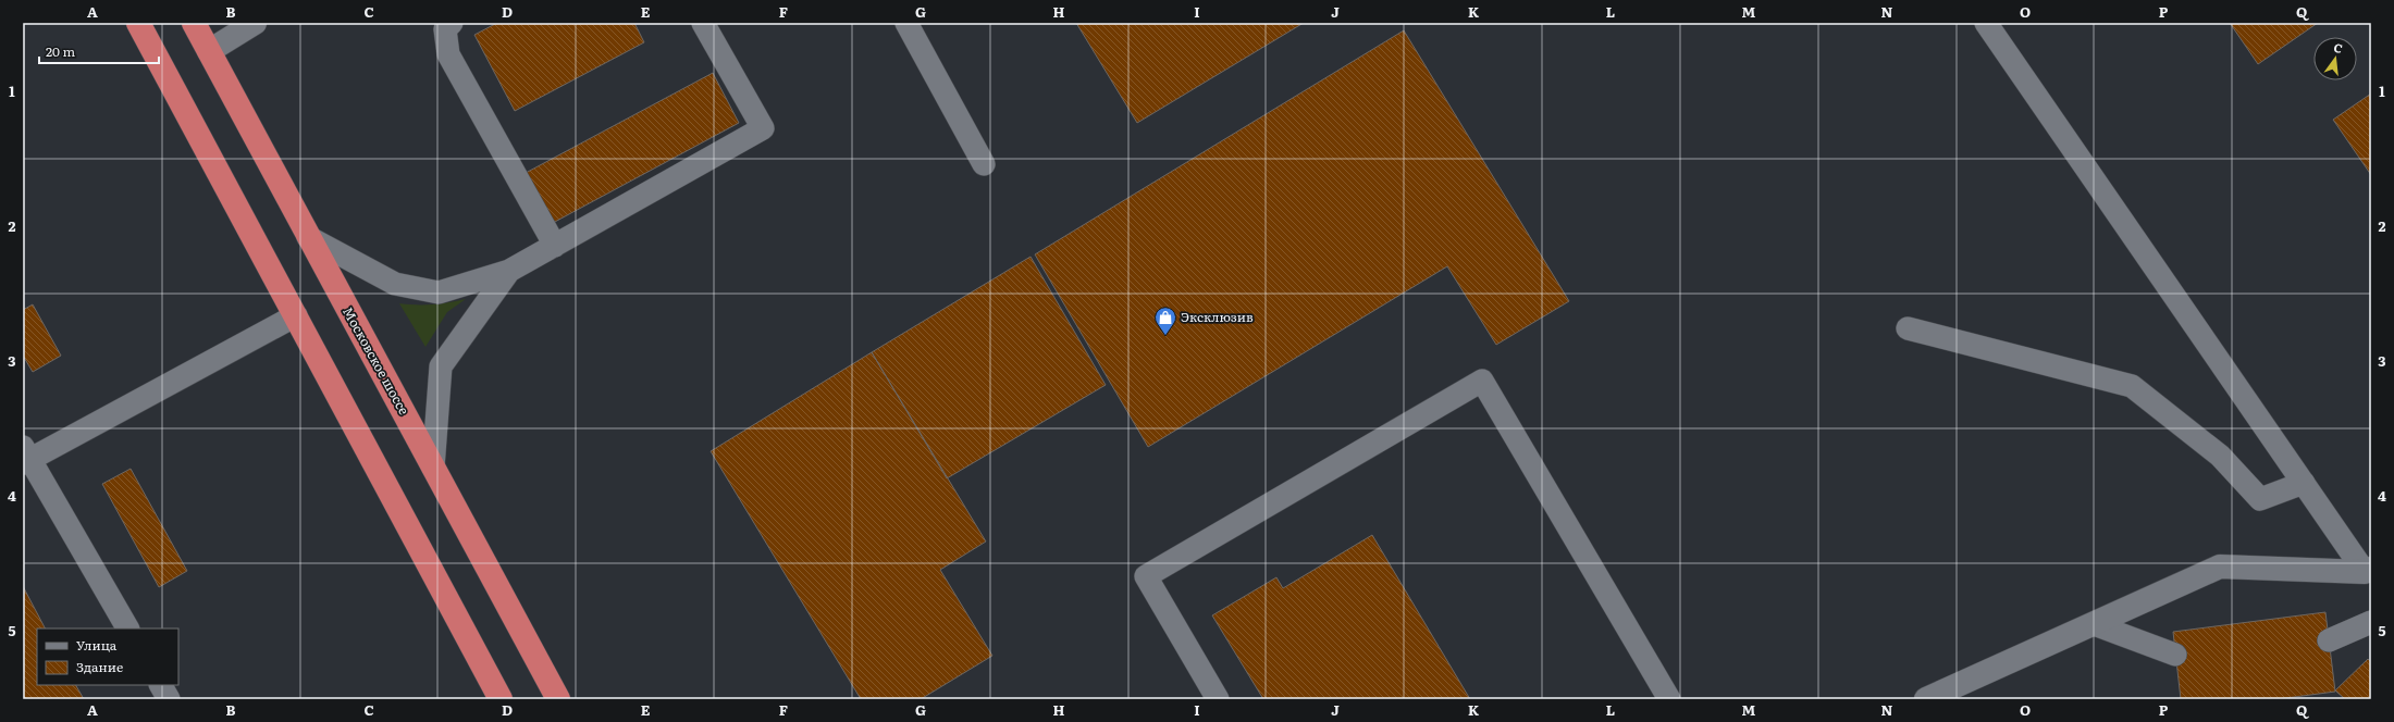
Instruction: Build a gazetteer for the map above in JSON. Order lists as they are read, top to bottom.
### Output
{
  "streets": {
    "highway": ["Московское шоссе"]
  },
  "places": {
    "shop": ["Эксклюзив"]
  },
  "legend": ["Улица", "Здание"],
  "scale_bar": "20 m",
  "north": "top",
  "grid": {
    "columns": [
      "A",
      "B",
      "C",
      "D",
      "E",
      "F",
      "G",
      "H",
      "I",
      "J",
      "K",
      "L",
      "M",
      "N",
      "O",
      "P",
      "Q"
    ],
    "rows": [
      "1",
      "2",
      "3",
      "4",
      "5"
    ]
  }
}
